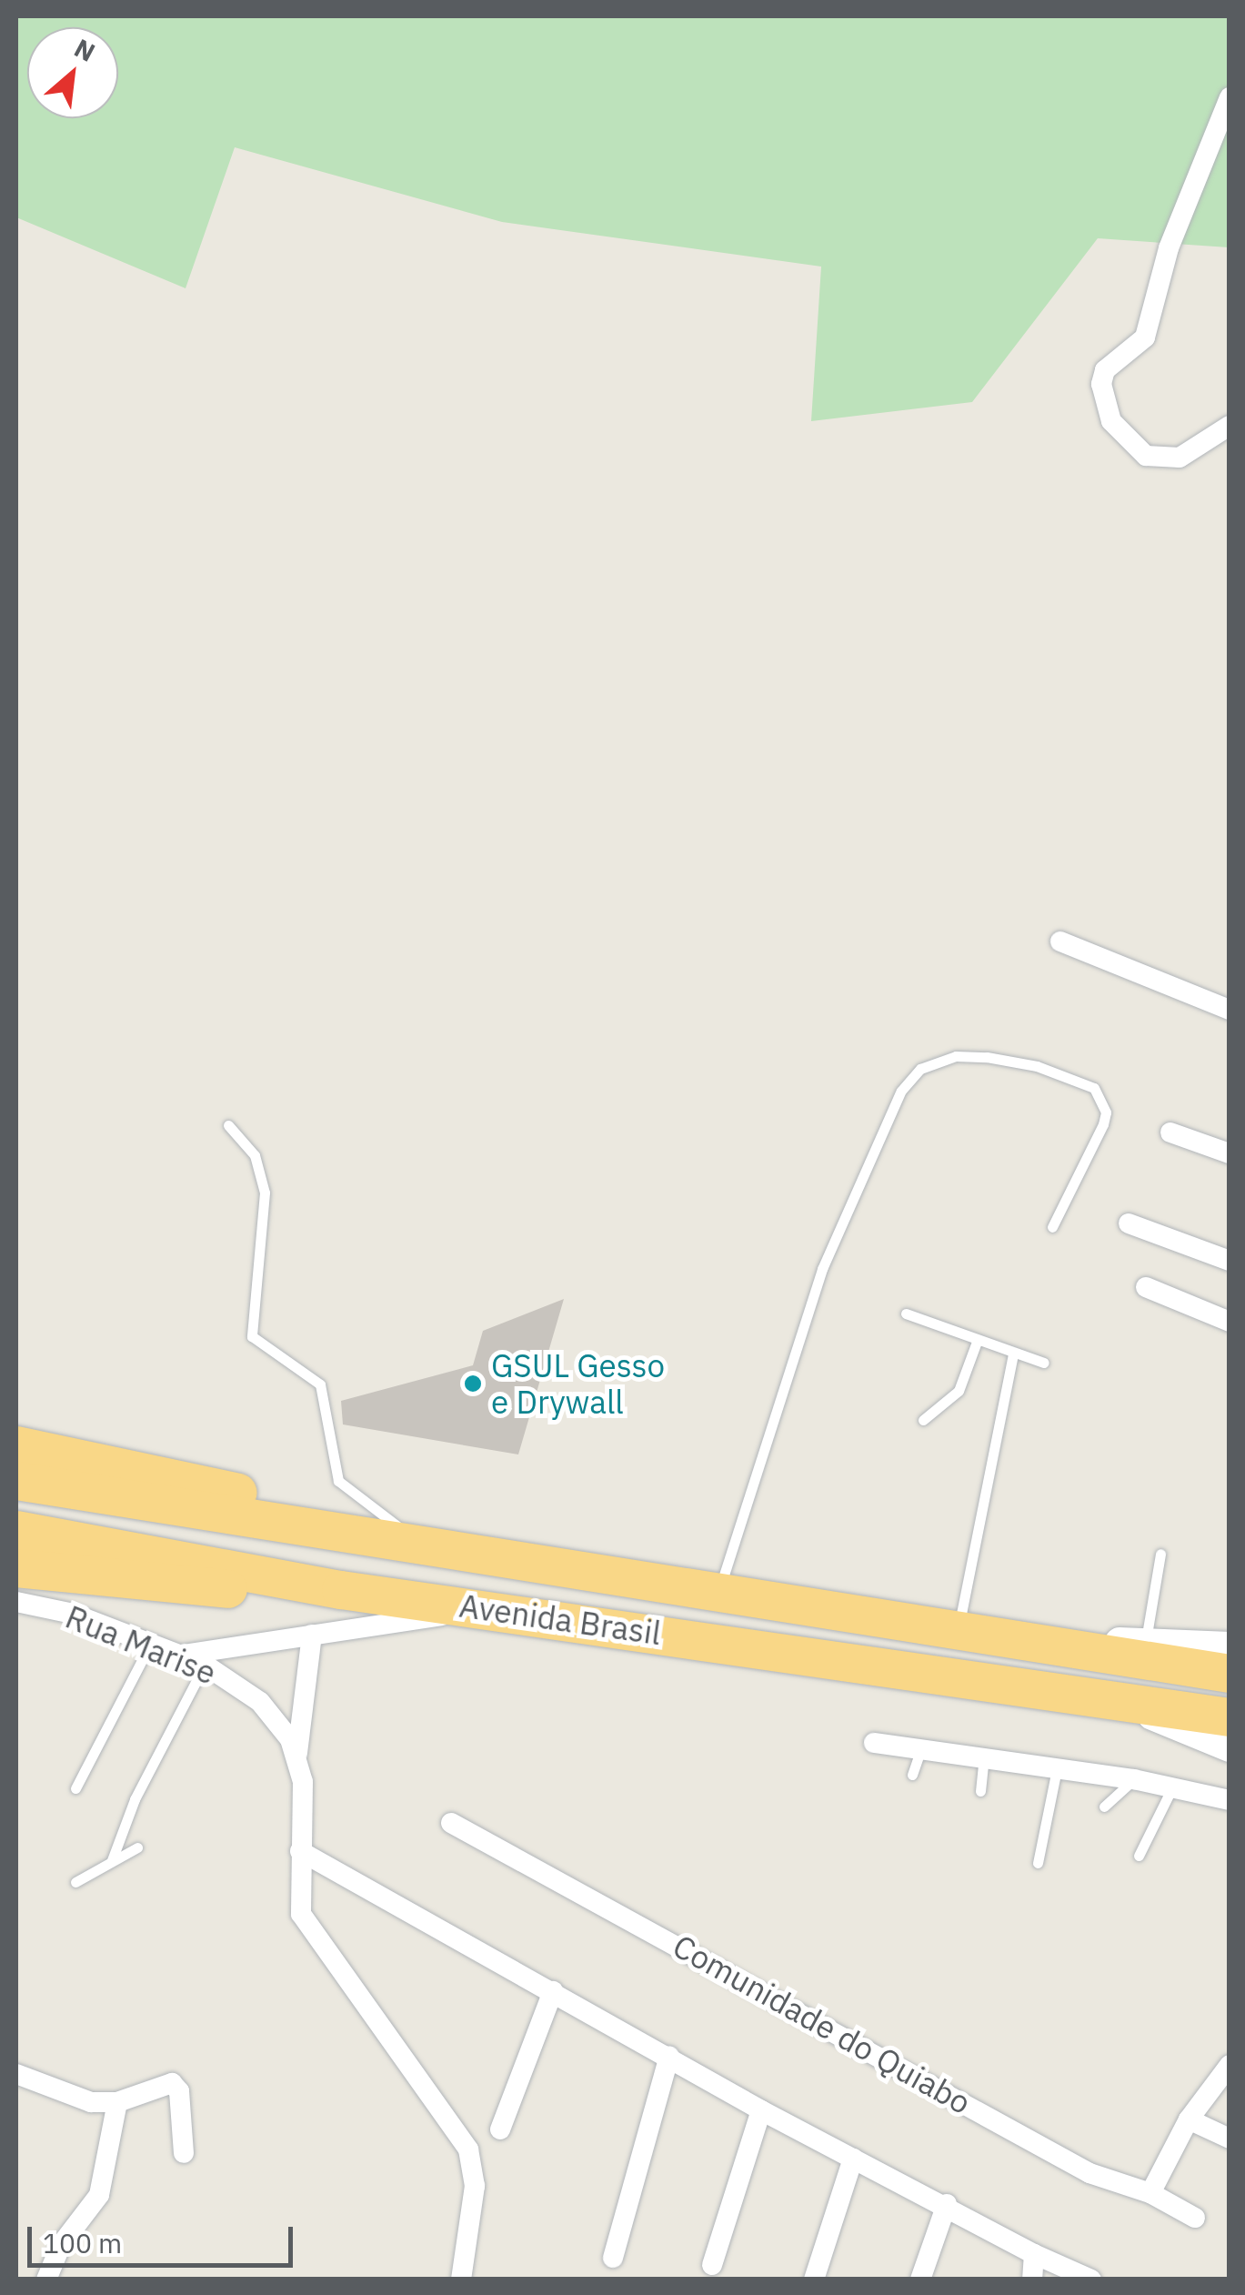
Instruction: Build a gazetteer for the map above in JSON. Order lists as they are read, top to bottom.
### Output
{
  "streets": {
    "highway": ["Avenida Brasil"],
    "street": ["Rua Marise", "Comunidade do Quiabo"]
  },
  "places": ["GSUL Gesso e Drywall"],
  "scale_bar": "100 m",
  "north": "top right"
}
